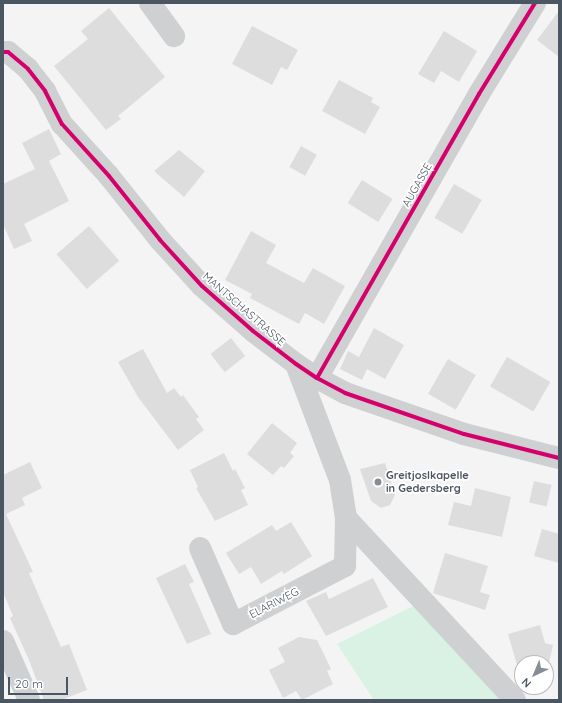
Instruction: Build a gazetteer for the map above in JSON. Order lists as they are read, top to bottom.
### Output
{
  "streets": {
    "street": ["AUGASSE", "MANTSCHASTRASSE", "ELARIWEG"]
  },
  "crossings": [
    ["AUGASSE", "MANTSCHASTRASSE"],
    ["MANTSCHASTRASSE", "ELARIWEG"]
  ],
  "places": ["Greitjoslkapelle in Gedersberg"],
  "scale_bar": "20 m",
  "north": "bottom left"
}
